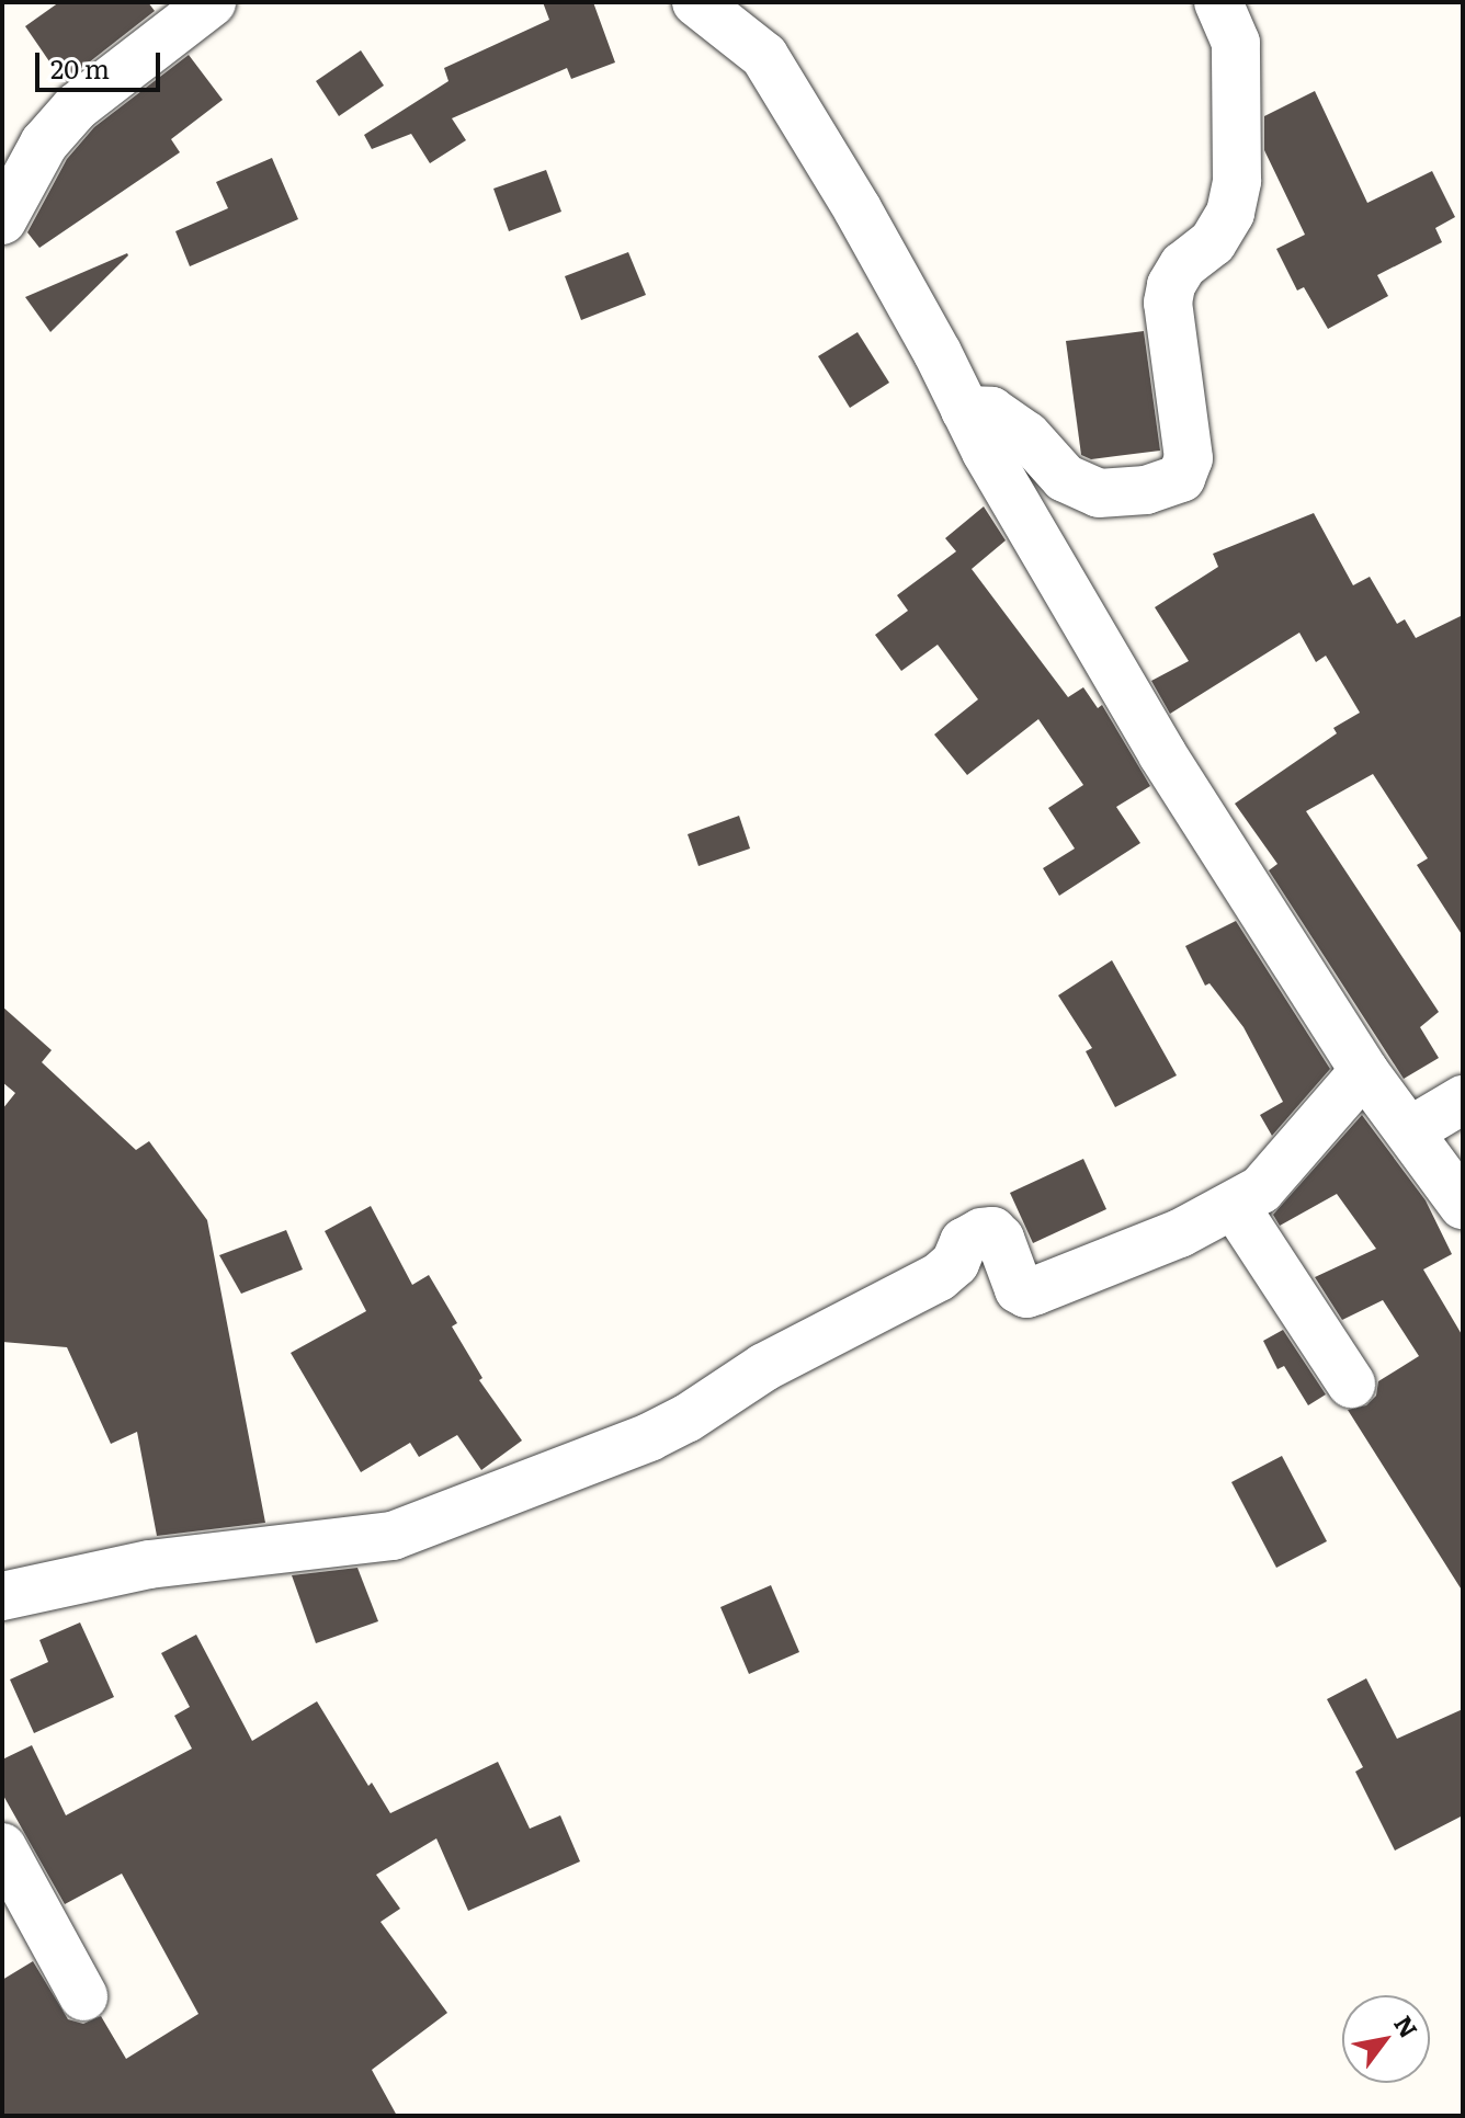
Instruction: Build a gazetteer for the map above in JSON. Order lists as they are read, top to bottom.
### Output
{
  "scale_bar": "20 m",
  "north": "top right"
}
